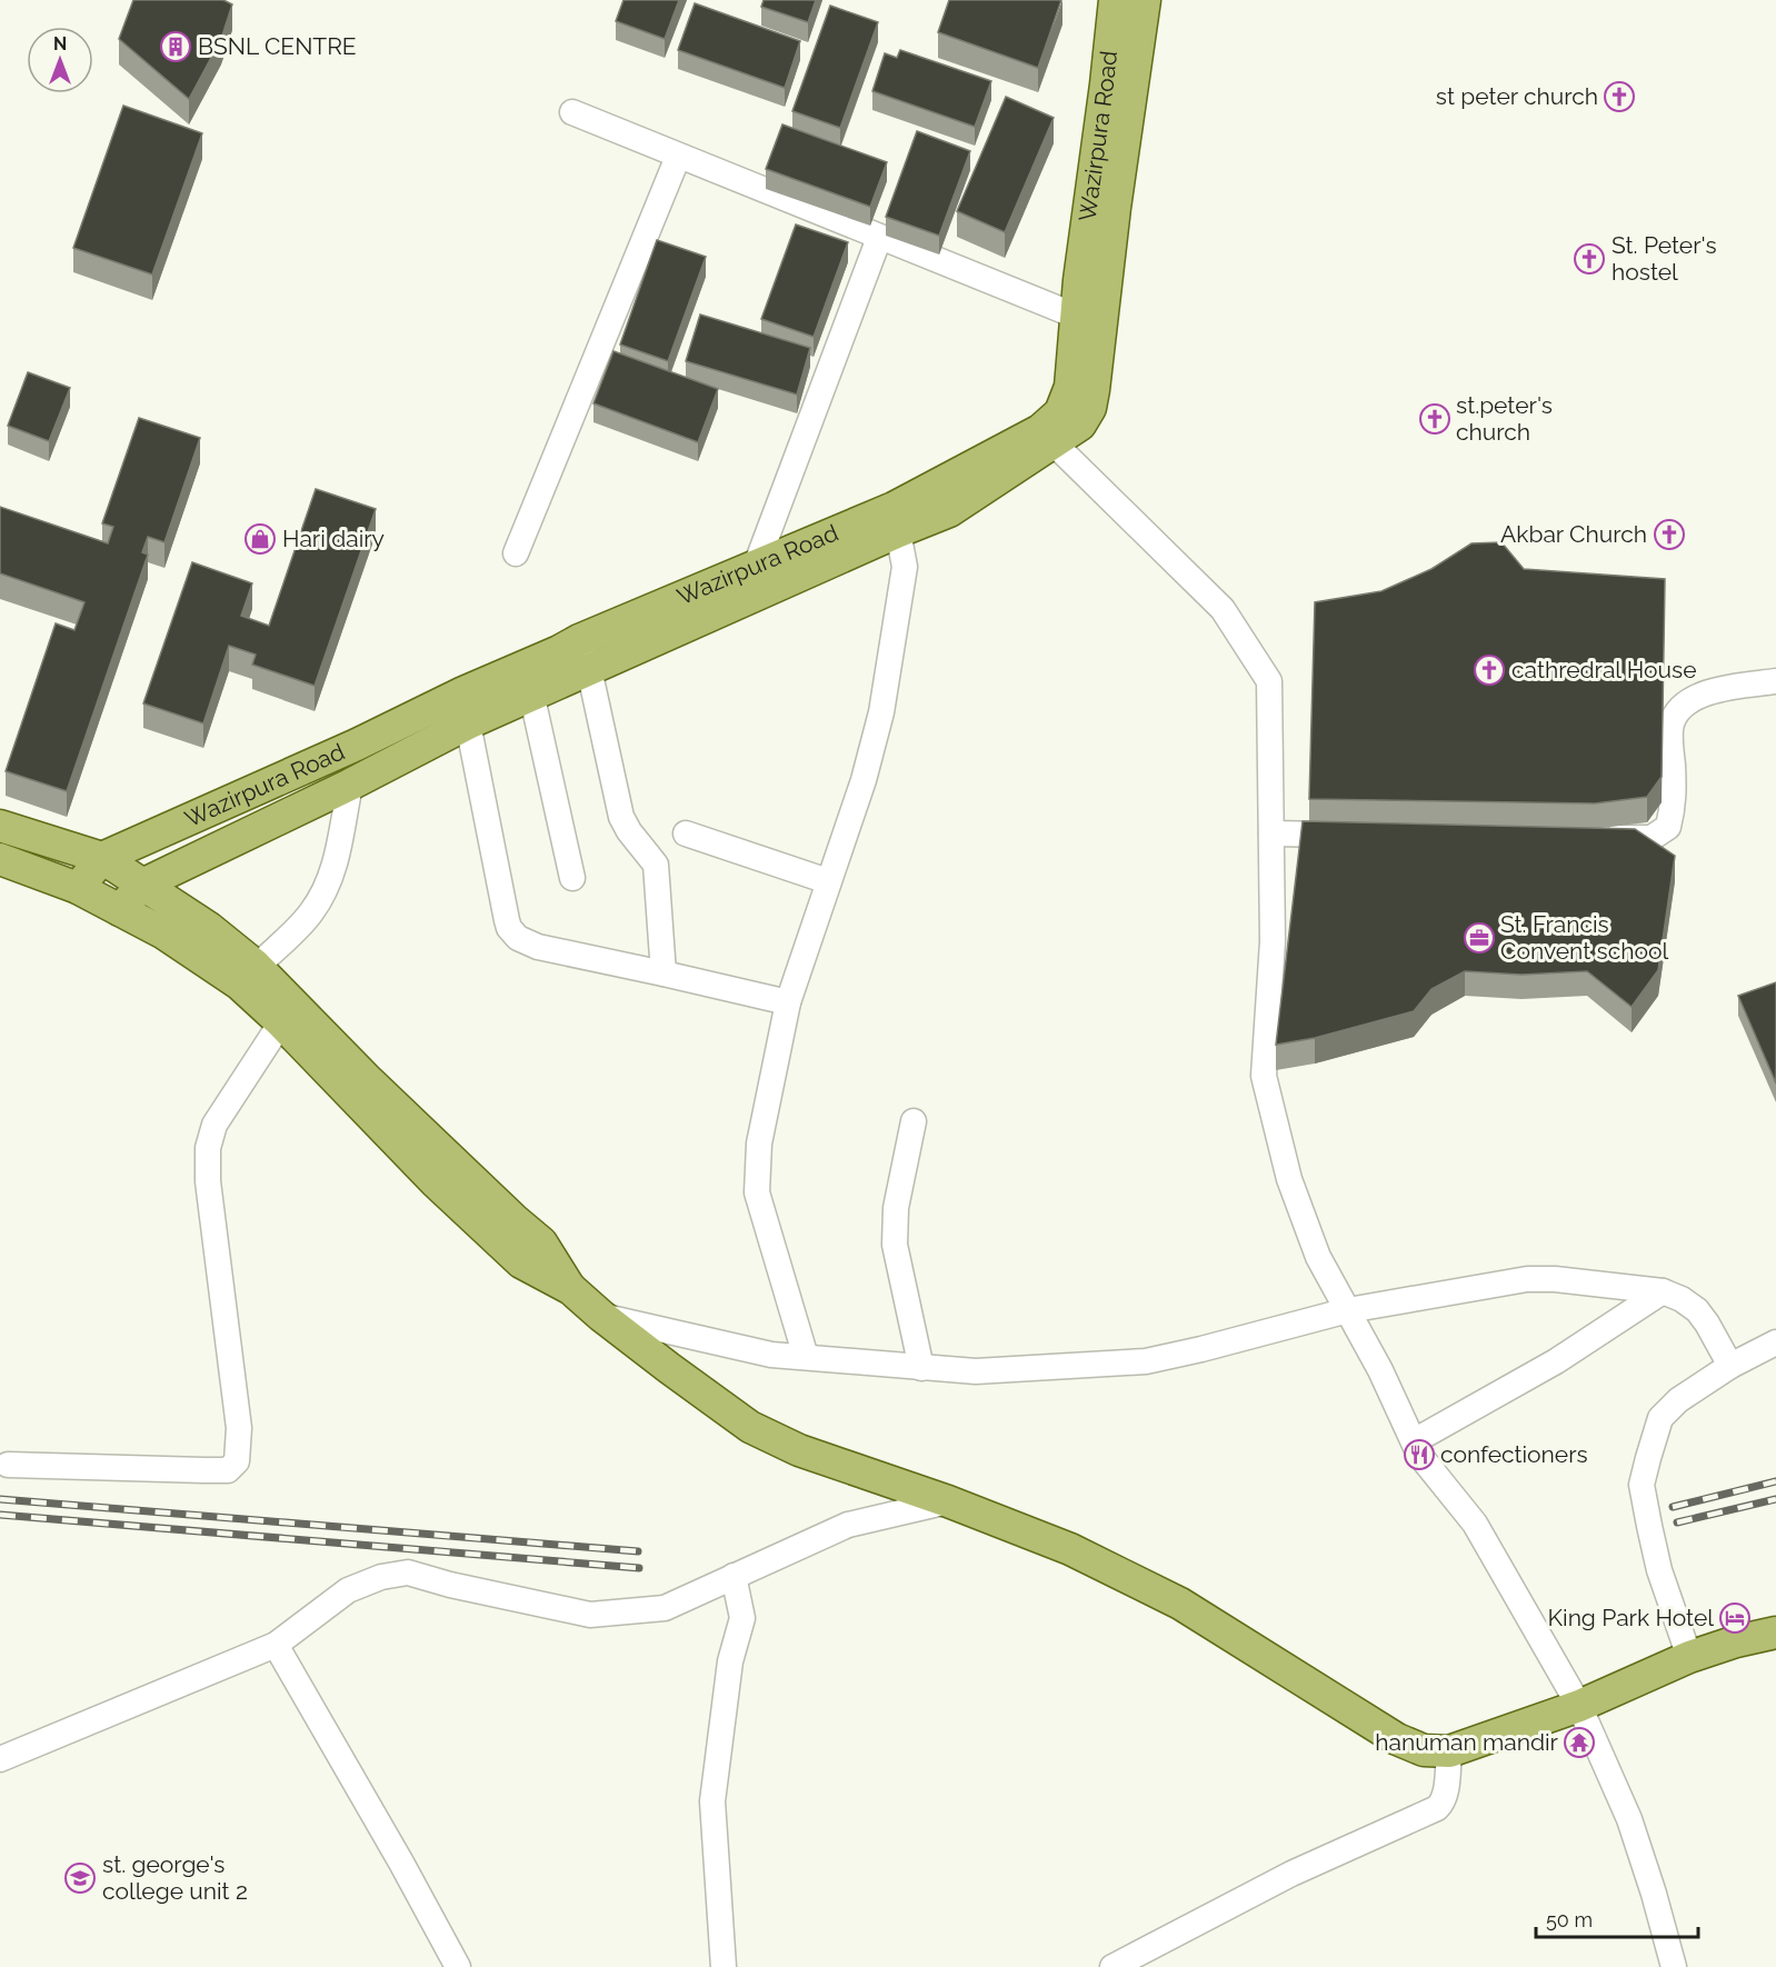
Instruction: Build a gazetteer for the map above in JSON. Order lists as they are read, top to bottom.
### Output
{
  "streets": {
    "main road": ["Wazirpura Road"]
  },
  "places": {
    "building": ["BSNL CENTRE"],
    "church": [
      "st peter church",
      "St. Peter's hostel",
      "st.peter's church",
      "Akbar Church",
      "cathredral House"
    ],
    "shop": ["Hari dairy"],
    "office": ["St. Francis Convent school"],
    "restaurant": ["confectioners"],
    "hotel": ["King Park Hotel"],
    "temple": ["hanuman mandir"],
    "school or university": ["st. george's college unit 2"]
  },
  "scale_bar": "50 m",
  "north": "top"
}
